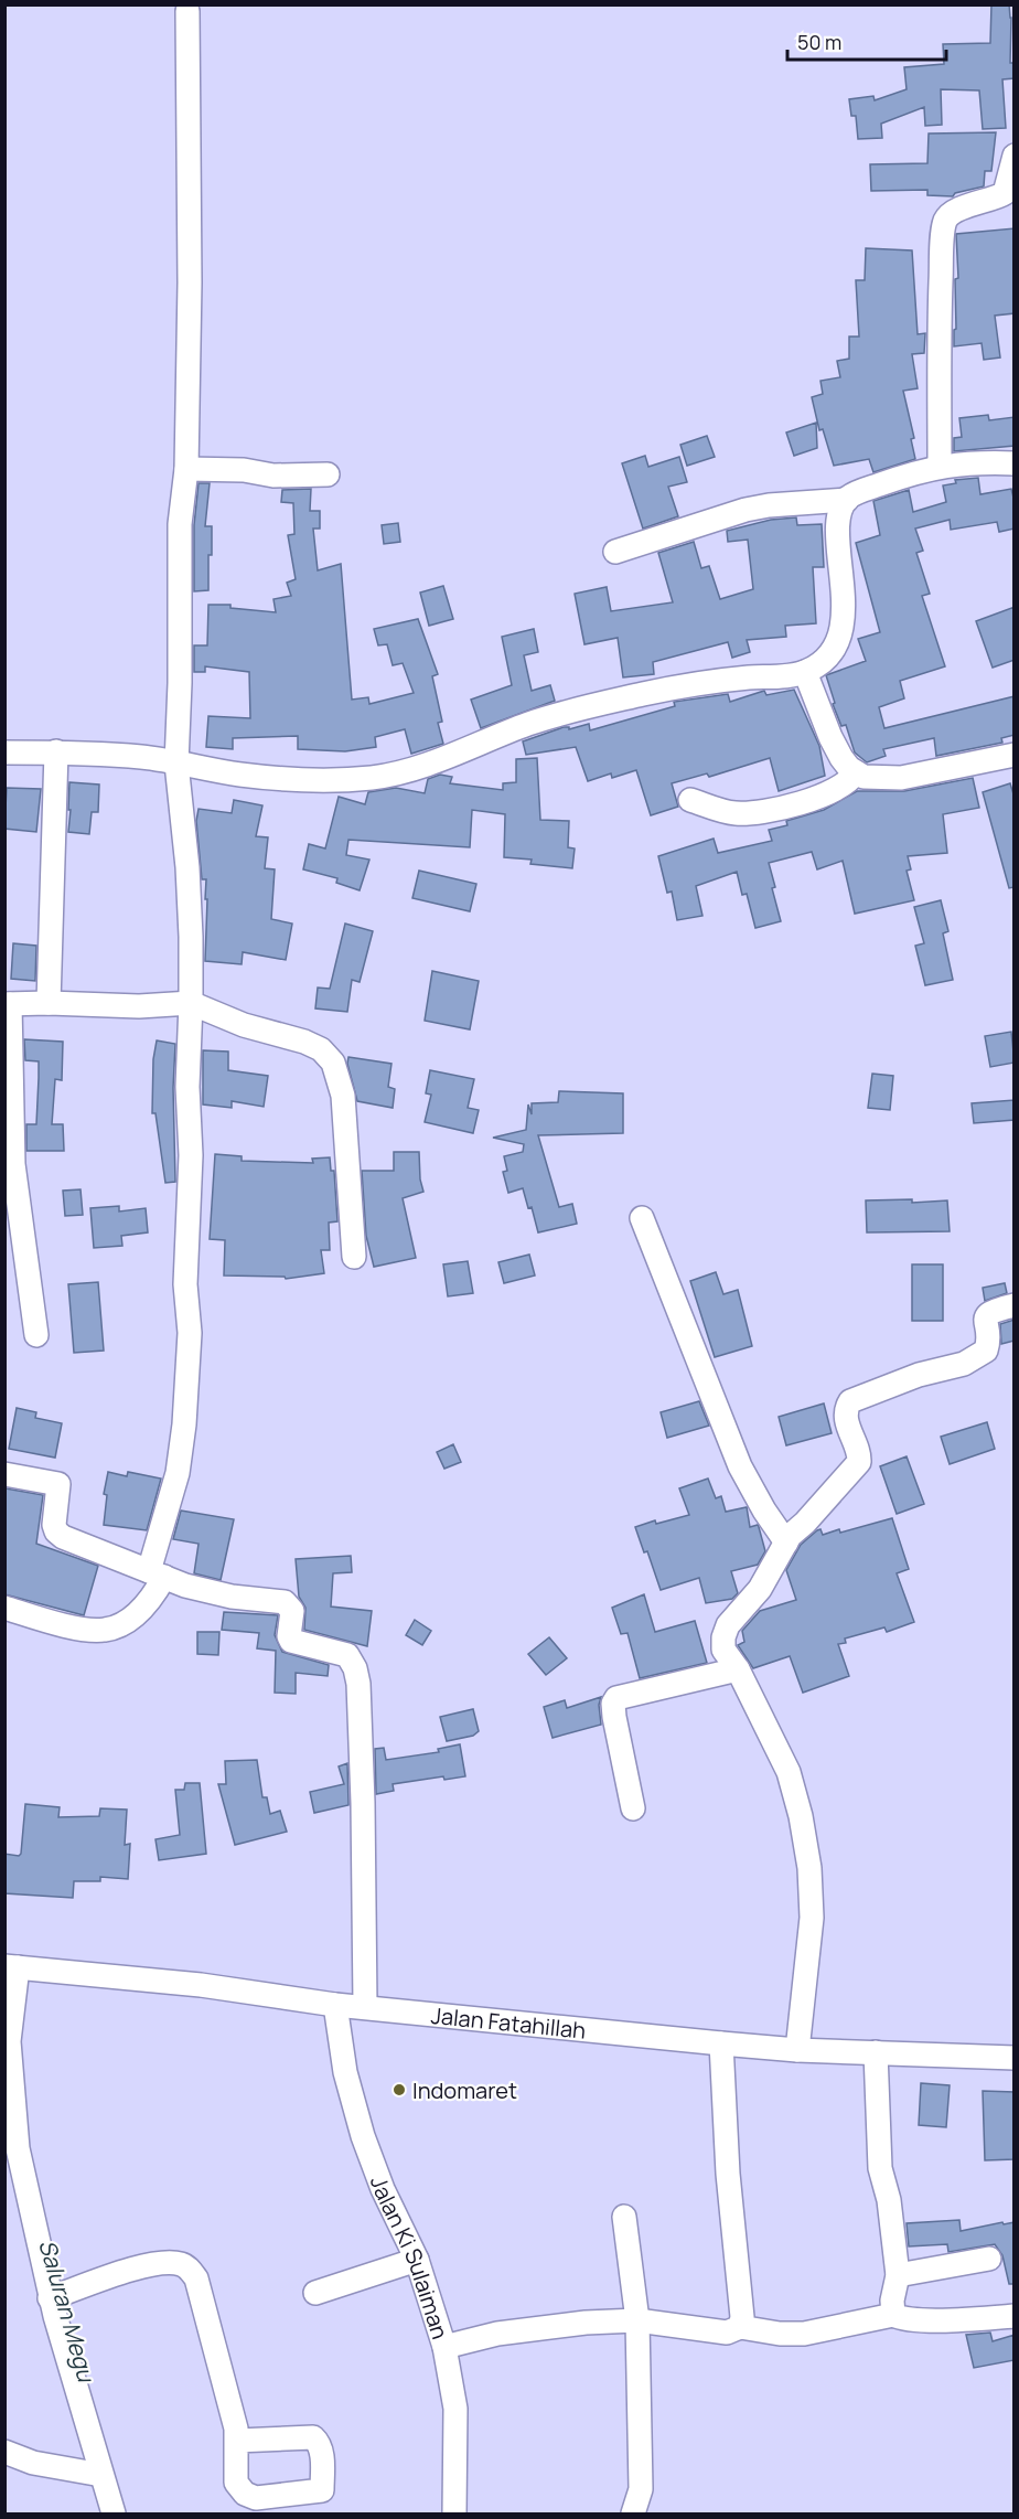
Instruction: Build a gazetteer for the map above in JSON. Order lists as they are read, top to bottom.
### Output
{
  "streets": {
    "street": ["Jalan Fatahillah", "Jalan Ki Sulaiman"]
  },
  "crossings": [
    ["Jalan Fatahillah", "Jalan Ki Sulaiman"]
  ],
  "water": ["Saluran Megu"],
  "places": ["Indomaret"],
  "scale_bar": "50 m"
}
